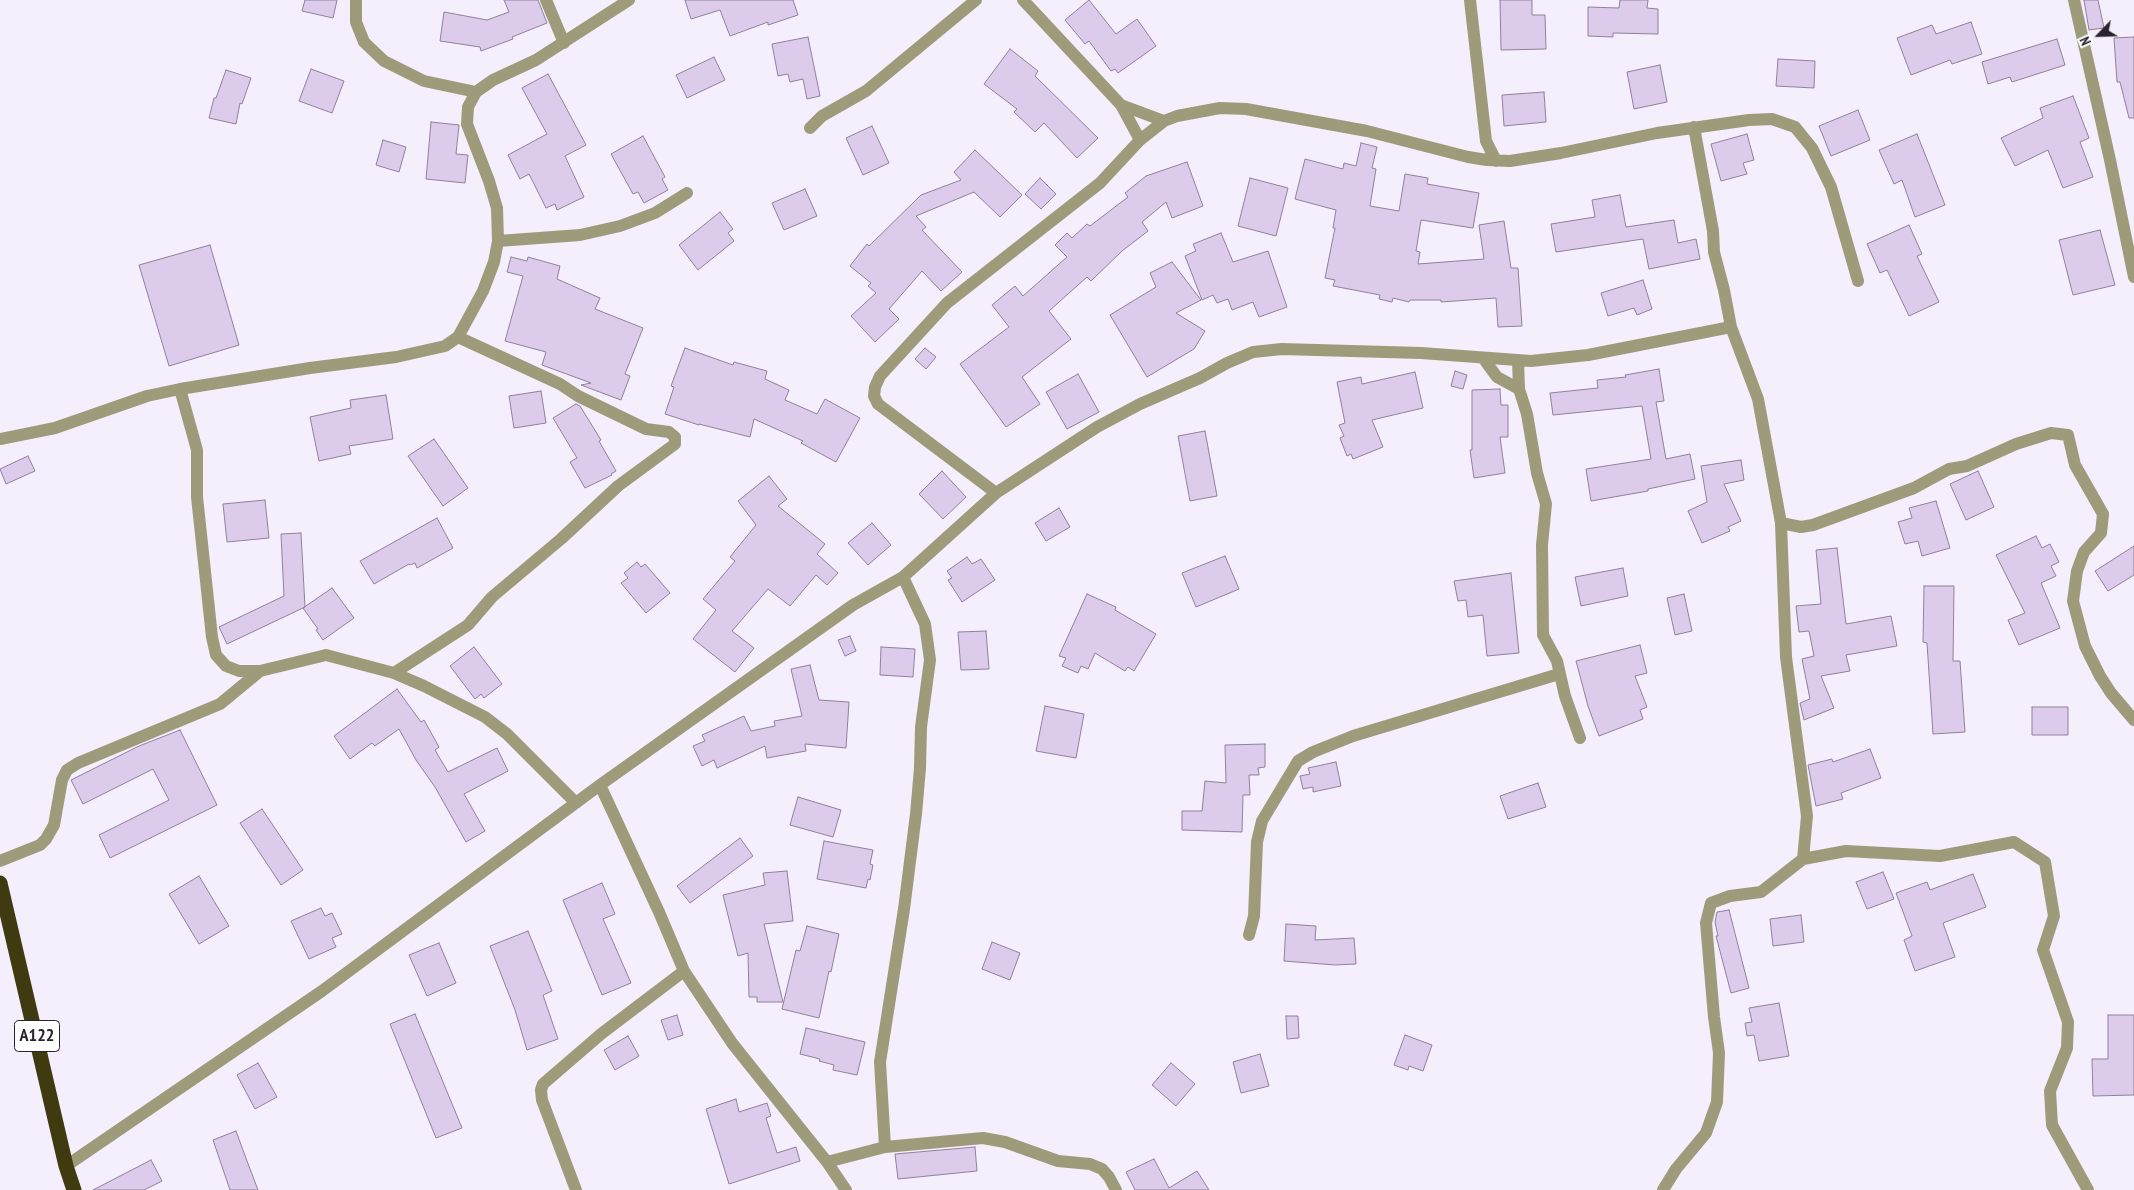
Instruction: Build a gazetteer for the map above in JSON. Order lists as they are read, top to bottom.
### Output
{
  "streets": {
    "highway": ["A122"]
  },
  "north": "bottom left"
}
